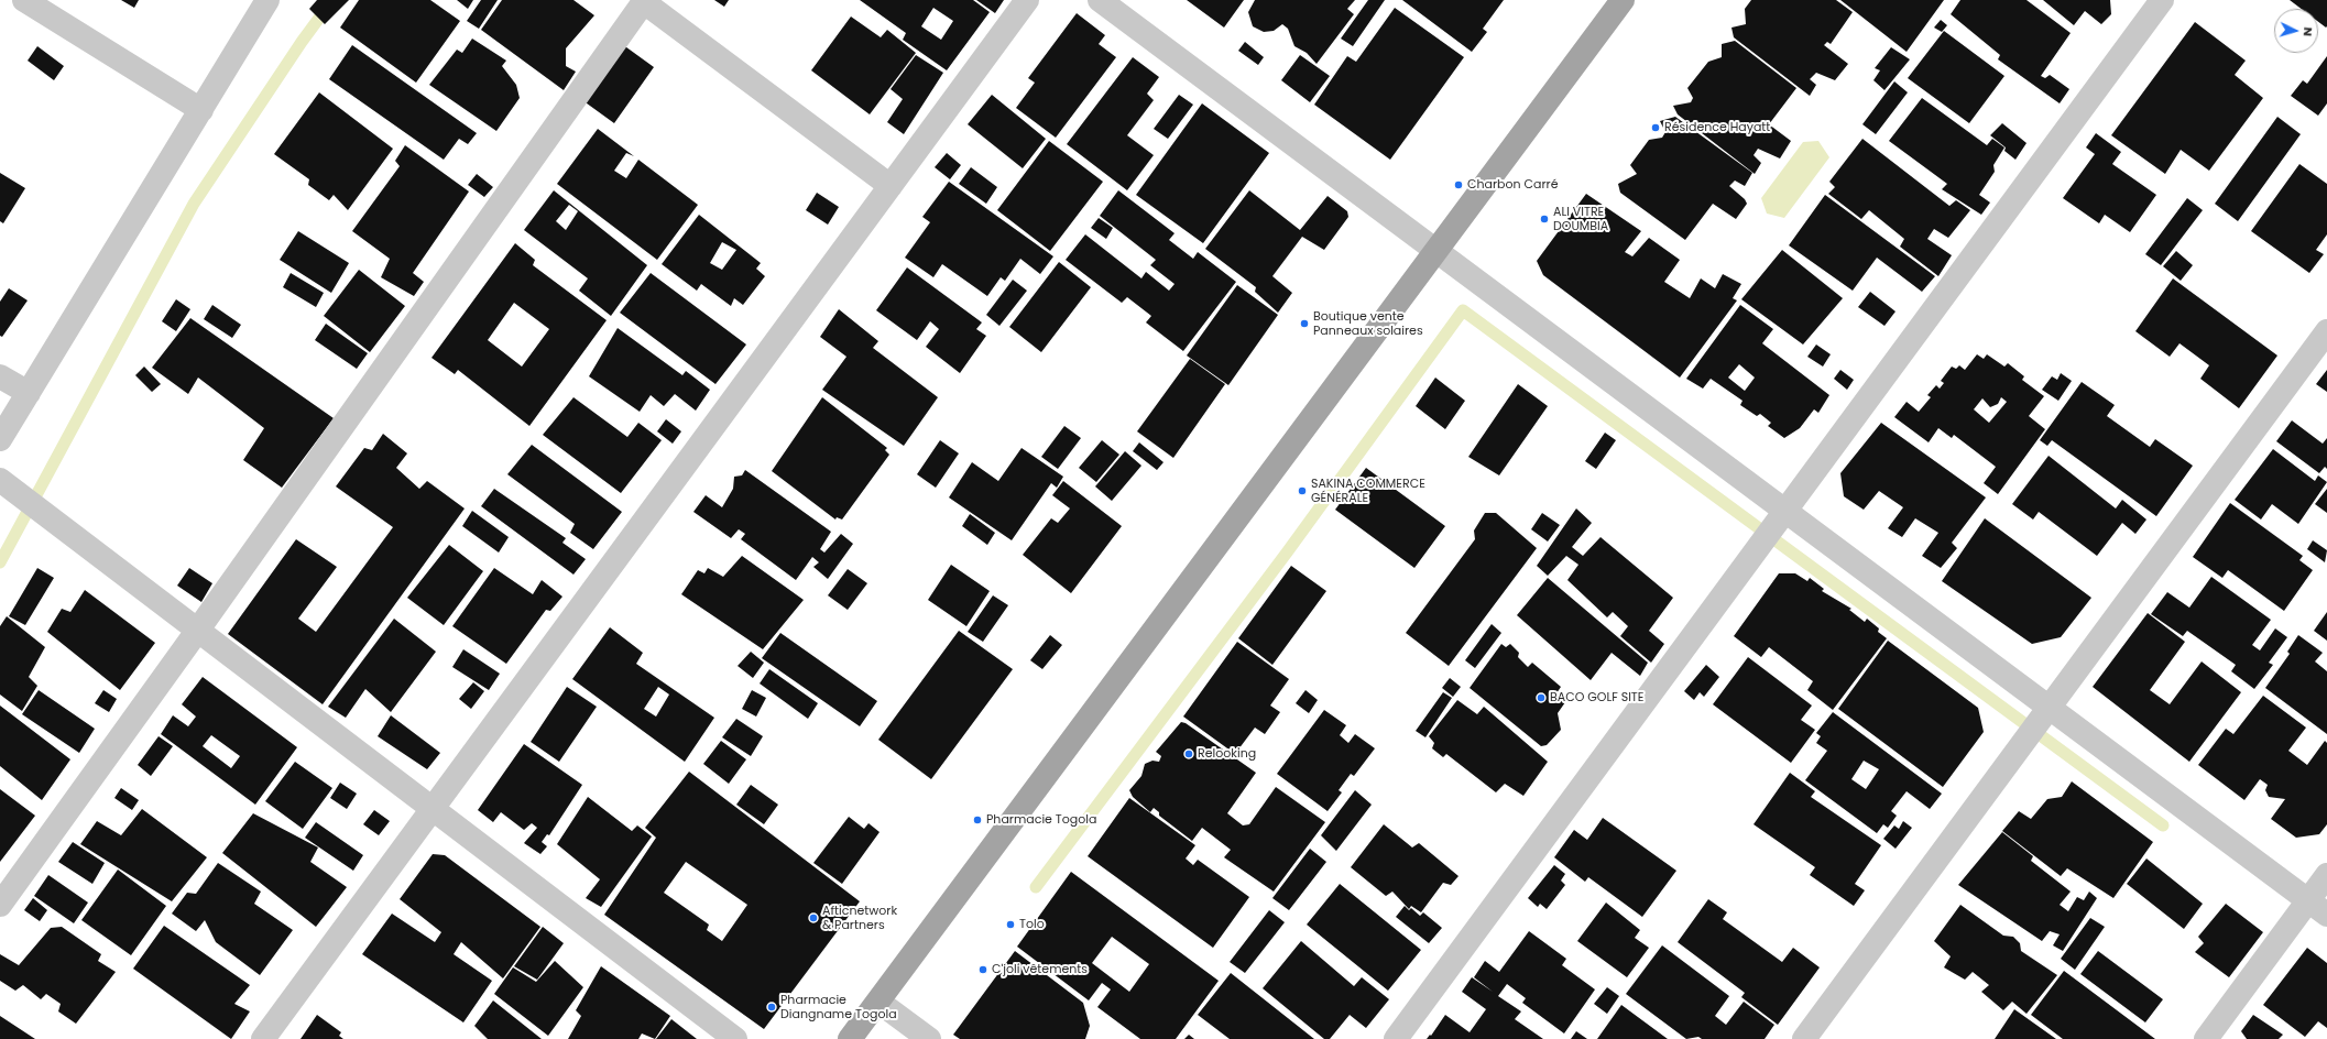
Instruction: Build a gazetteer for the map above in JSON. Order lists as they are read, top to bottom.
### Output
{
  "places": [
    "Résidence Hayatt",
    "Charbon Carré",
    "ALI VITRE DOUMBIA",
    "Boutique vente Panneaux solaires",
    "SAKINA COMMERCE GÉNÉRALE",
    "BACO GOLF SITE",
    "Relooking",
    "Pharmacie Togola",
    "Afticnetwork & Partners",
    "Tolo",
    "C'joli vêtements",
    "Pharmacie Diangname Togola"
  ],
  "north": "right"
}
